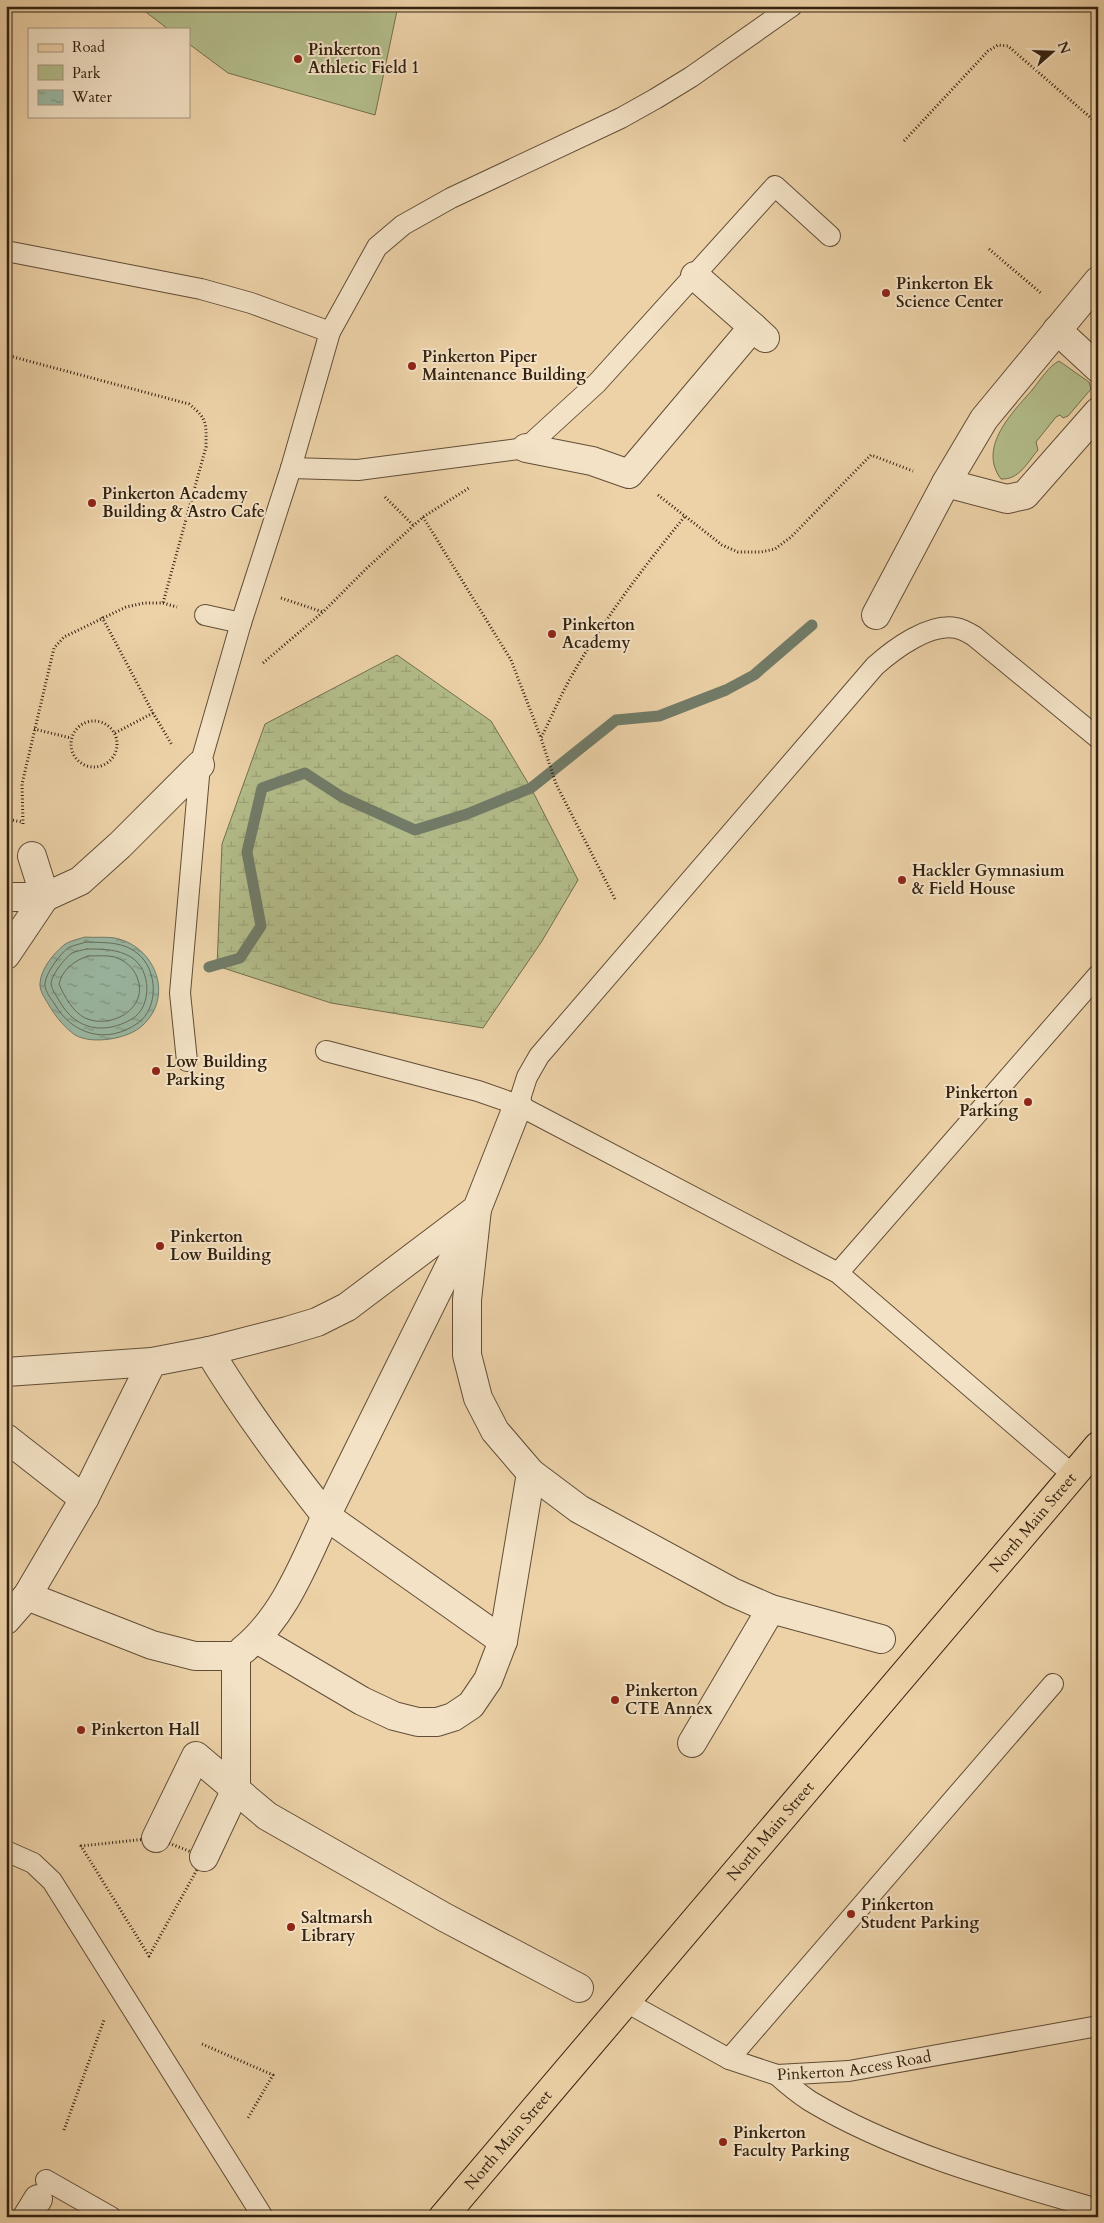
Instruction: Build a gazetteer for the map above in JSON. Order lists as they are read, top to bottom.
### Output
{
  "streets": {
    "main road": ["North Main Street"],
    "lane": ["Pinkerton Access Road"]
  },
  "crossings": [
    ["North Main Street", "Pinkerton Access Road"]
  ],
  "places": [
    "Pinkerton Athletic Field 1",
    "Pinkerton Ek Science Center",
    "Pinkerton Piper Maintenance Building",
    "Pinkerton Academy Building & Astro Cafe",
    "Pinkerton Academy",
    "Hackler Gymnasium & Field House",
    "Low Building Parking",
    "Pinkerton Parking",
    "Pinkerton Low Building",
    "Pinkerton CTE Annex",
    "Pinkerton Hall",
    "Pinkerton Student Parking",
    "Saltmarsh Library",
    "Pinkerton Faculty Parking"
  ],
  "legend": ["Road", "Park", "Water"],
  "north": "right"
}
